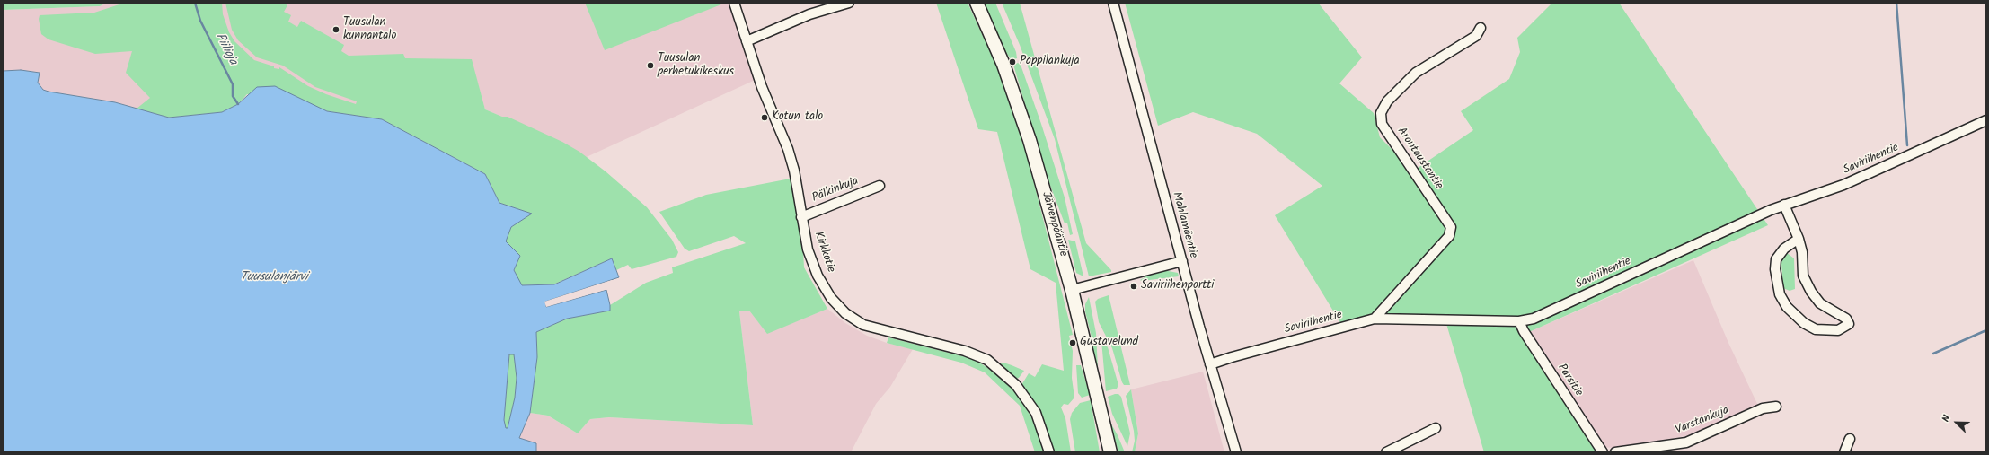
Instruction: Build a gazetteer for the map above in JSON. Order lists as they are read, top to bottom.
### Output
{
  "streets": {
    "main road": ["Järvenpääntie"],
    "street": [
      "Arontaustantie",
      "Saviriihentie",
      "Pälkinkuja",
      "Mahlamäentie",
      "Kirkkotie",
      "Parsitie",
      "Varstankuja"
    ]
  },
  "crossings": [
    ["Arontaustantie", "Saviriihentie"],
    ["Saviriihentie", "Mahlamäentie"],
    ["Saviriihentie", "Parsitie"],
    ["Pälkinkuja", "Kirkkotie"]
  ],
  "water": ["Piilioja", "Tuusulanjärvi"],
  "places": [
    "Tuusulan kunnantalo",
    "Pappilankuja",
    "Tuusulan perhetukikeskus",
    "Kotun talo",
    "Saviriihenportti",
    "Gustavelund"
  ],
  "north": "top left"
}
